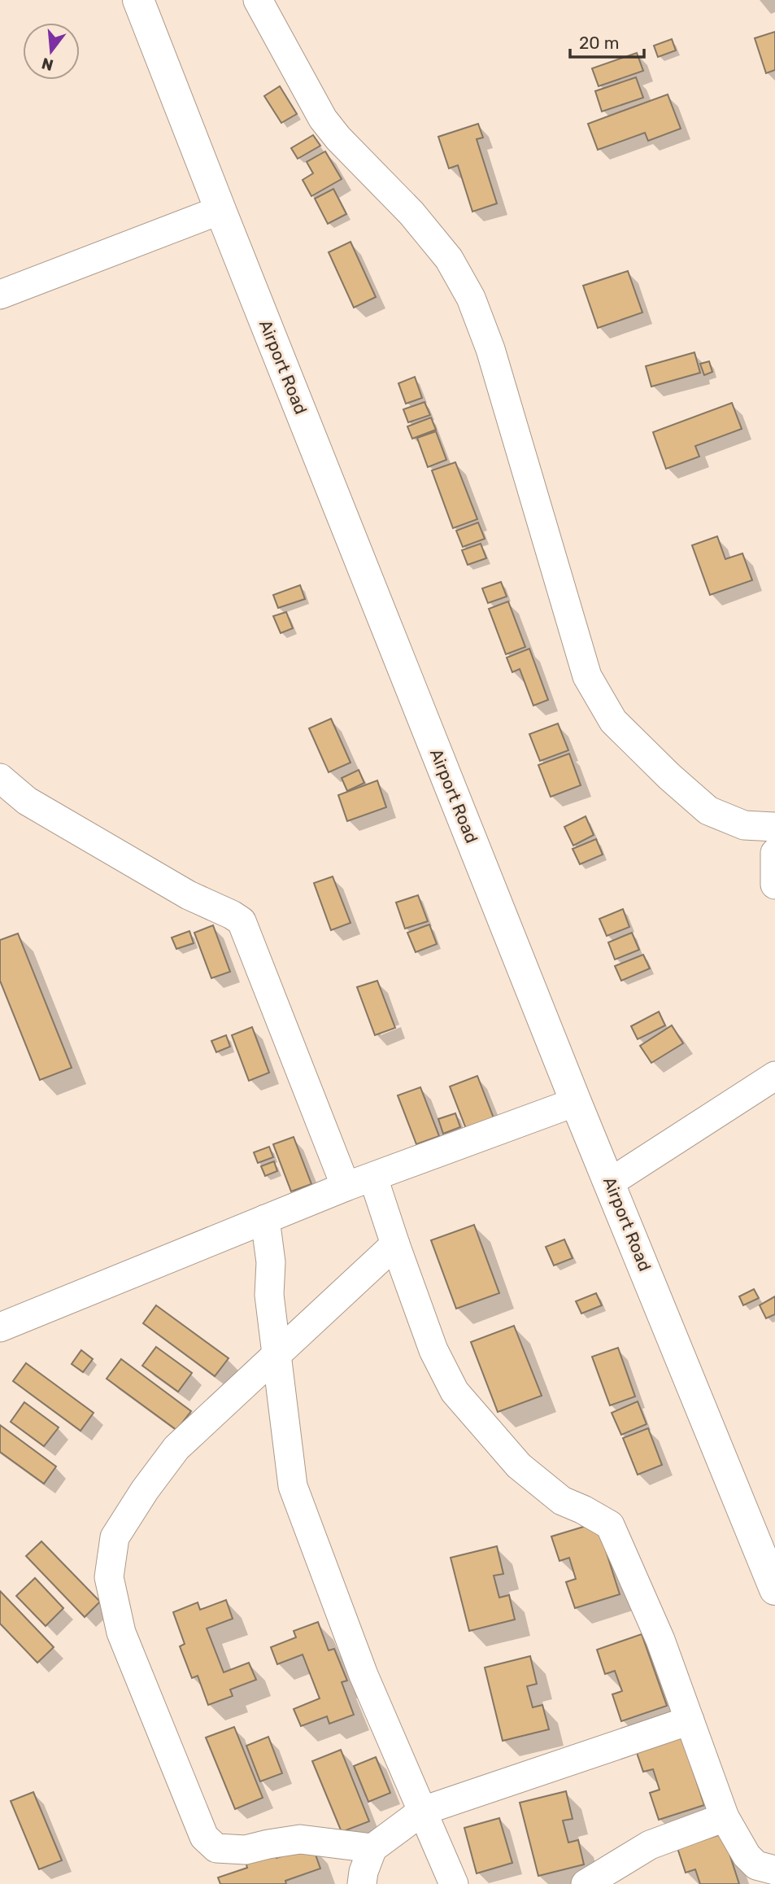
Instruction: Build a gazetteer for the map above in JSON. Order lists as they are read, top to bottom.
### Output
{
  "streets": {
    "highway": ["Airport Road"]
  },
  "scale_bar": "20 m",
  "north": "bottom"
}
